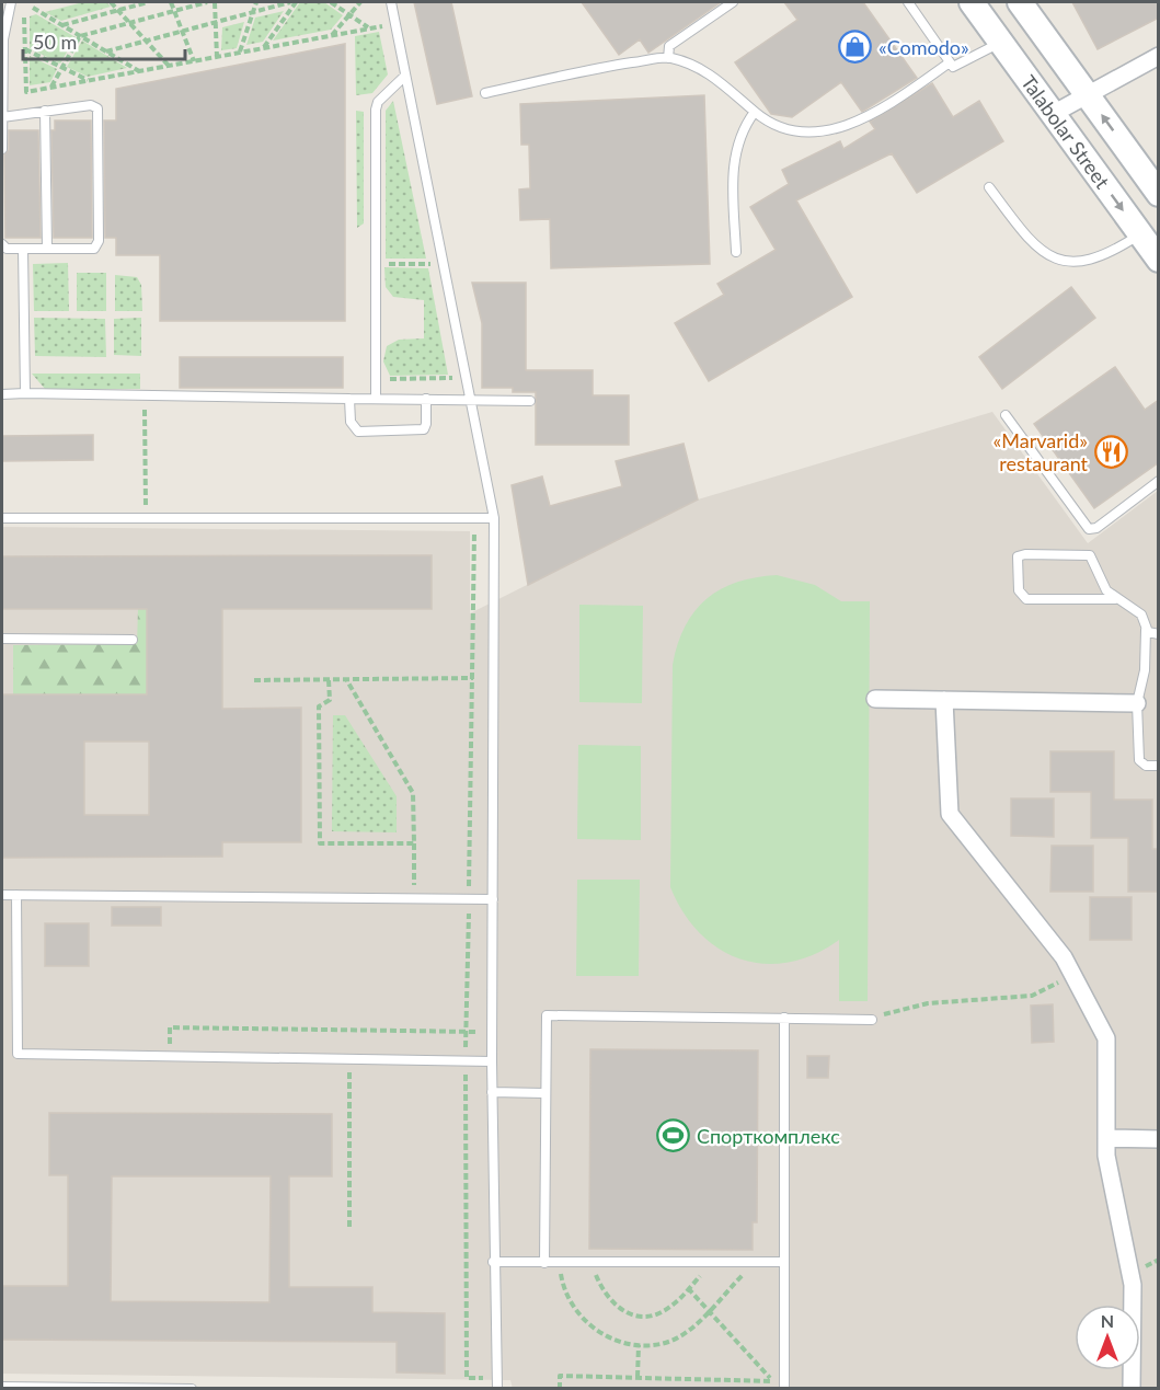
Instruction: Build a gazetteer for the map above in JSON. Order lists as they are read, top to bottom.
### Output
{
  "streets": {
    "main road": ["Talabolar Street"]
  },
  "places": {
    "shop": ["«Comodo»"],
    "restaurant": ["«Marvarid» restaurant"],
    "sports": ["Спорткомплекс"]
  },
  "scale_bar": "50 m",
  "north": "top"
}
